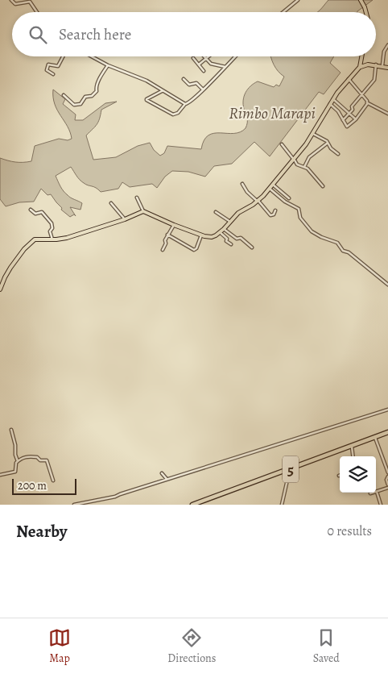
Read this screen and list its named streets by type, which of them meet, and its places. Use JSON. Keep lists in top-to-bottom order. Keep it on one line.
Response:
{"streets":{"highway":["5"]},"parks":["Rimbo Marapi"],"scale_bar":"200 m","page":{"search":"Search here","scale":"200 m","heading":["Nearby","0 results"],"nav":["Map","Directions","Saved"]}}
